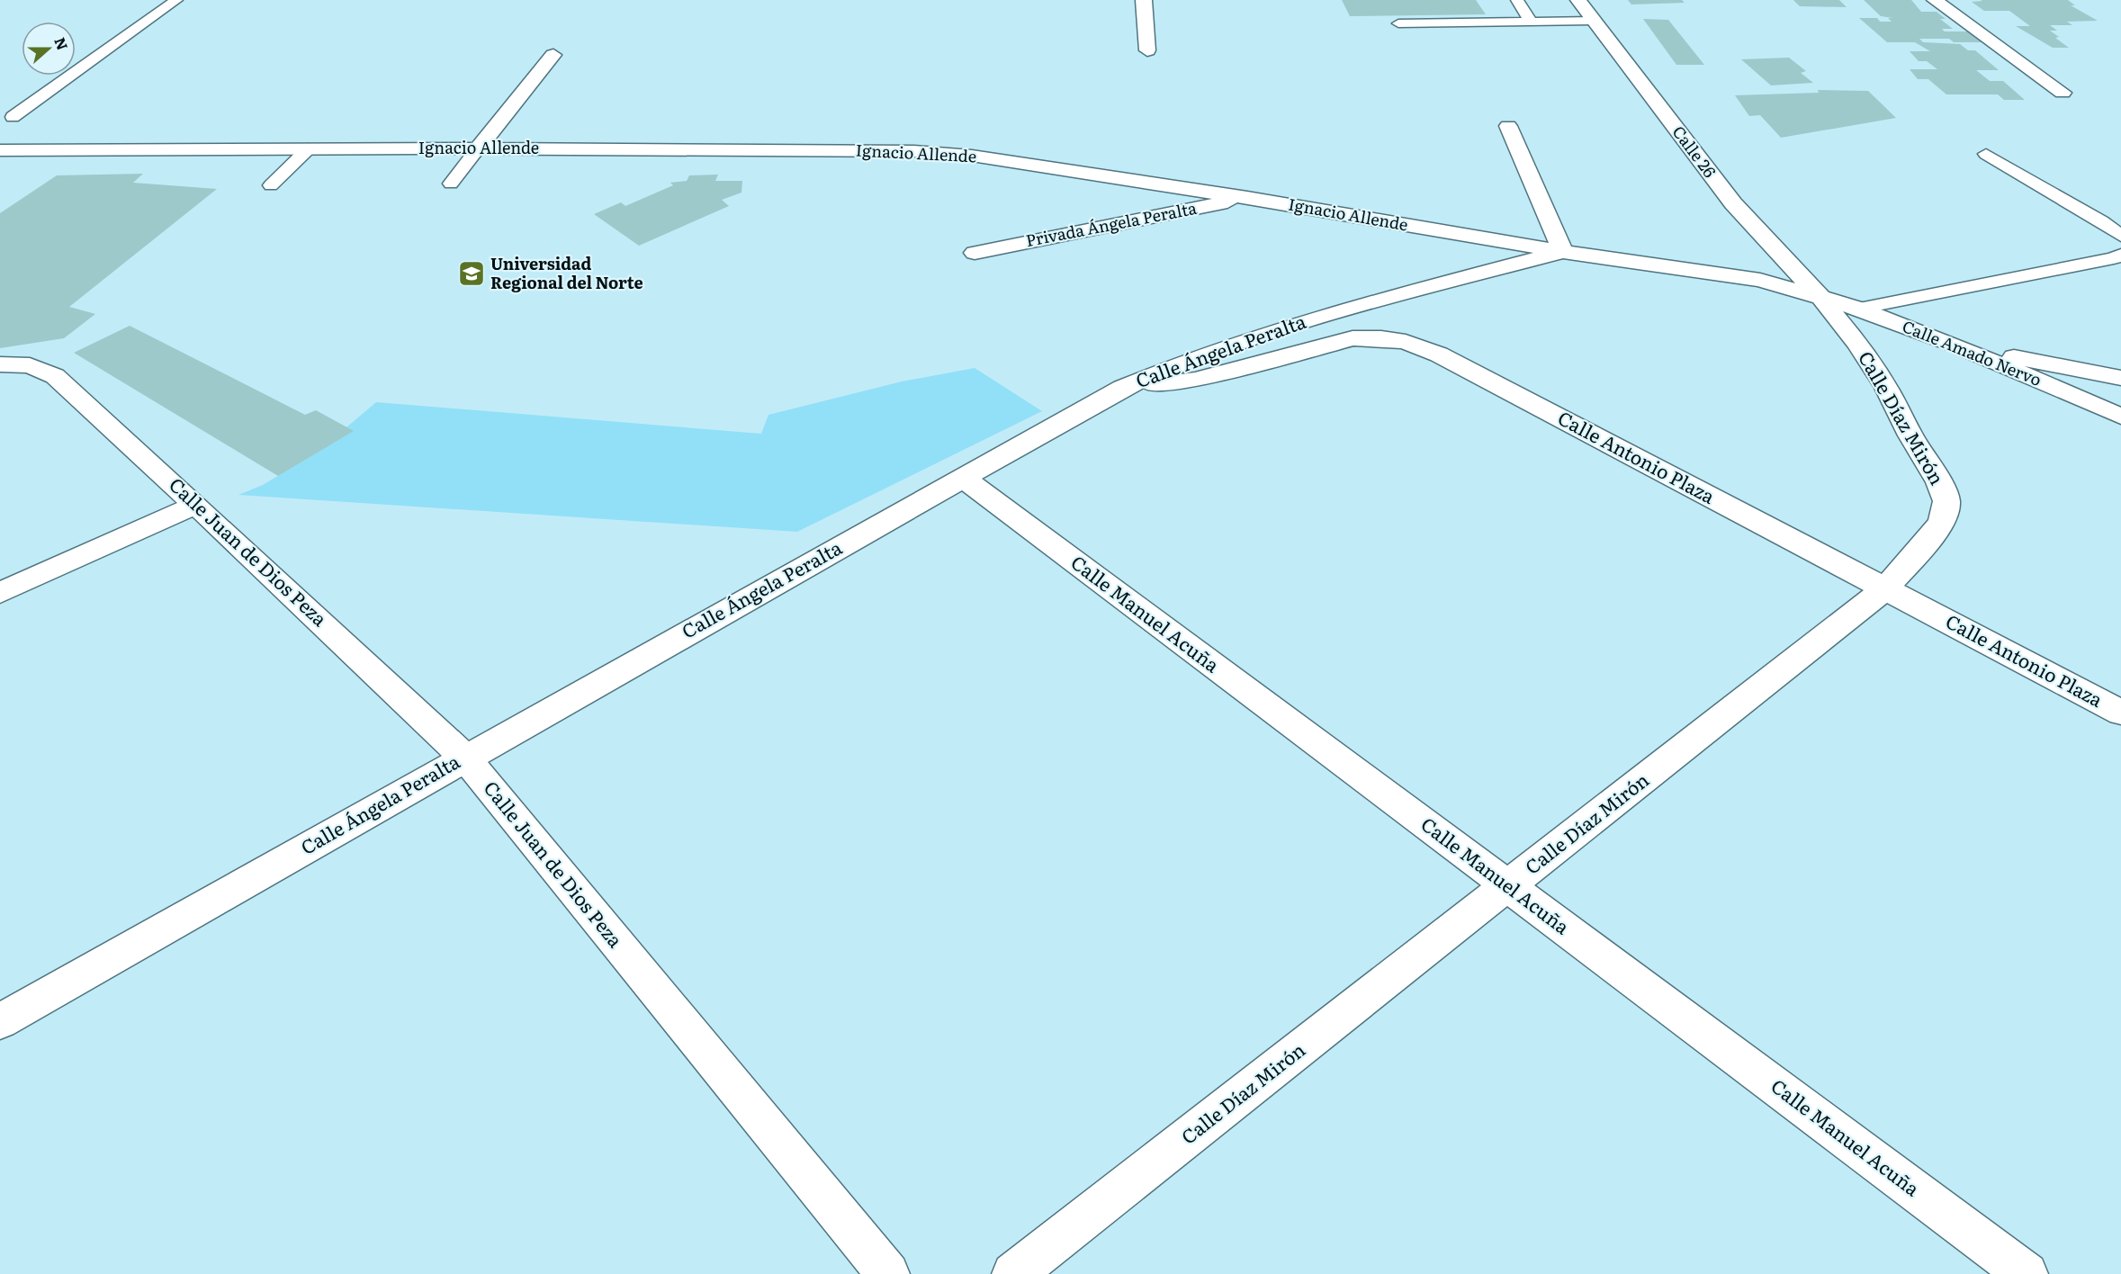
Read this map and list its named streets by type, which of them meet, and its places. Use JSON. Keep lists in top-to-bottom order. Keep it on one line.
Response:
{"streets":{"street":["Ignacio Allende","Calle 26","Privada Ángela Peralta","Calle Ángela Peralta","Calle Amado Nervo","Calle Díaz Mirón","Calle Antonio Plaza","Calle Juan de Dios Peza","Calle Manuel Acuña"]},"crossings":[["Ignacio Allende","Calle 26"],["Ignacio Allende","Privada Ángela Peralta"],["Ignacio Allende","Calle Ángela Peralta"],["Ignacio Allende","Calle Amado Nervo"],["Ignacio Allende","Calle Díaz Mirón"],["Calle 26","Calle Amado Nervo"],["Calle 26","Calle Díaz Mirón"],["Calle Ángela Peralta","Calle Antonio Plaza"],["Calle Ángela Peralta","Calle Juan de Dios Peza"],["Calle Ángela Peralta","Calle Manuel Acuña"],["Calle Amado Nervo","Calle Díaz Mirón"],["Calle Díaz Mirón","Calle Antonio Plaza"],["Calle Díaz Mirón","Calle Manuel Acuña"]],"places":{"school or university":["Universidad Regional del Norte"]},"north":"right"}
